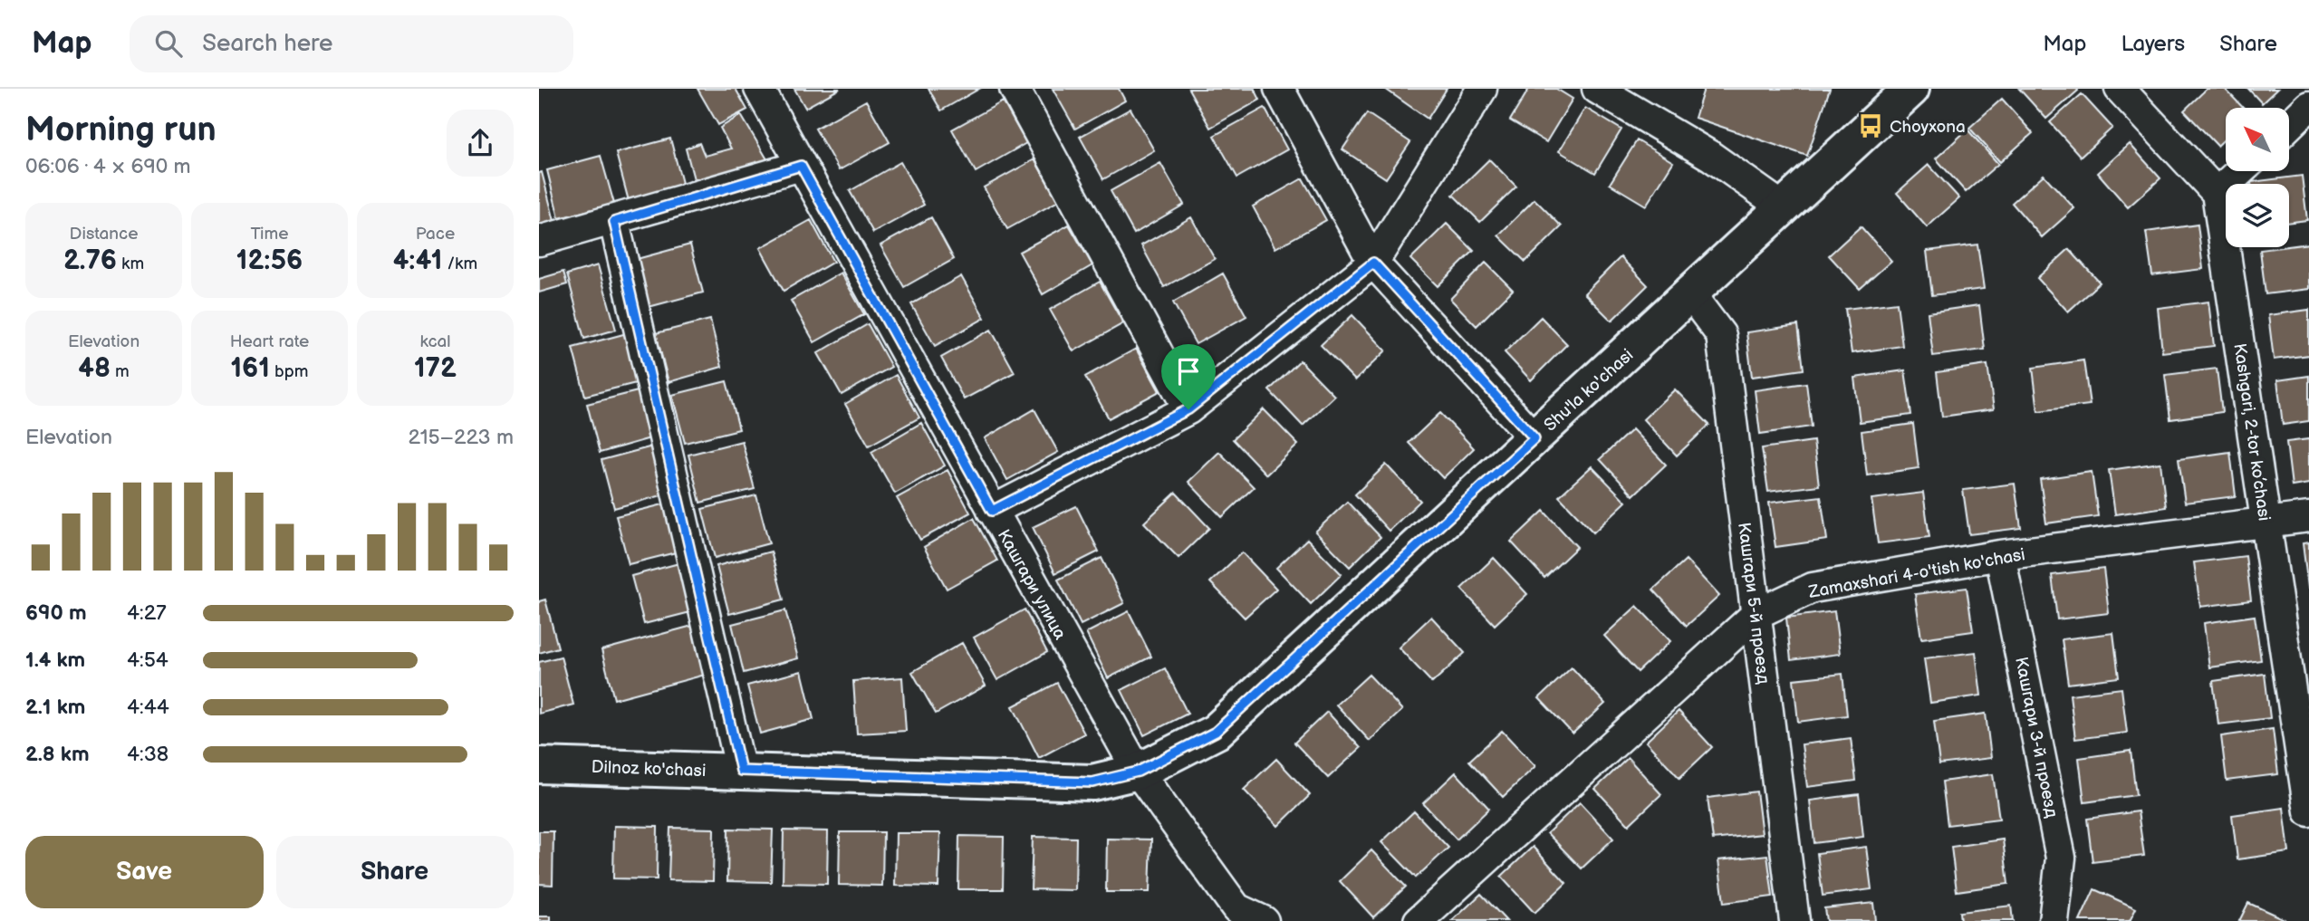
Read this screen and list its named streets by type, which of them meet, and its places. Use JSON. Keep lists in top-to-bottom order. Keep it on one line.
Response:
{"streets":{"street":["Shu'la ko'chasi","Kashgari, 2-tor ko’chasi","Zamaxshari 4-o'tish ko'chasi","Кашгари улица","Кашгари 5-й проезд","Кашгари 3-й проезд","Dilnoz ko'chasi"]},"crossings":[["Shu'la ko'chasi","Кашгари улица"],["Shu'la ko'chasi","Кашгари 5-й проезд"],["Shu'la ko'chasi","Dilnoz ko'chasi"],["Kashgari, 2-tor ko’chasi","Zamaxshari 4-o'tish ko'chasi"],["Zamaxshari 4-o'tish ko'chasi","Кашгари 5-й проезд"],["Zamaxshari 4-o'tish ko'chasi","Кашгари 3-й проезд"],["Кашгари улица","Dilnoz ko'chasi"]],"places":{"bus stop":["Choyxona"]},"north":"top left","page":{"header":"Map","search":"Search here","nav":["Map","Layers","Share"],"heading":["Morning run","06:06 · 4 × 690 m"],"stats":[["Distance","2.76 km"],["Time","12:56"],["Pace","4:41 /km"],["Elevation","48 m"],["Heart rate","161 bpm"],["kcal","172"]],"chart":["Elevation","215–223 m"],"list":[{"name":"690 m","note":"4:27"},{"name":"1.4 km","note":"4:54"},{"name":"2.1 km","note":"4:44"},{"name":"2.8 km","note":"4:38"}],"buttons":["Save","Share"]}}
